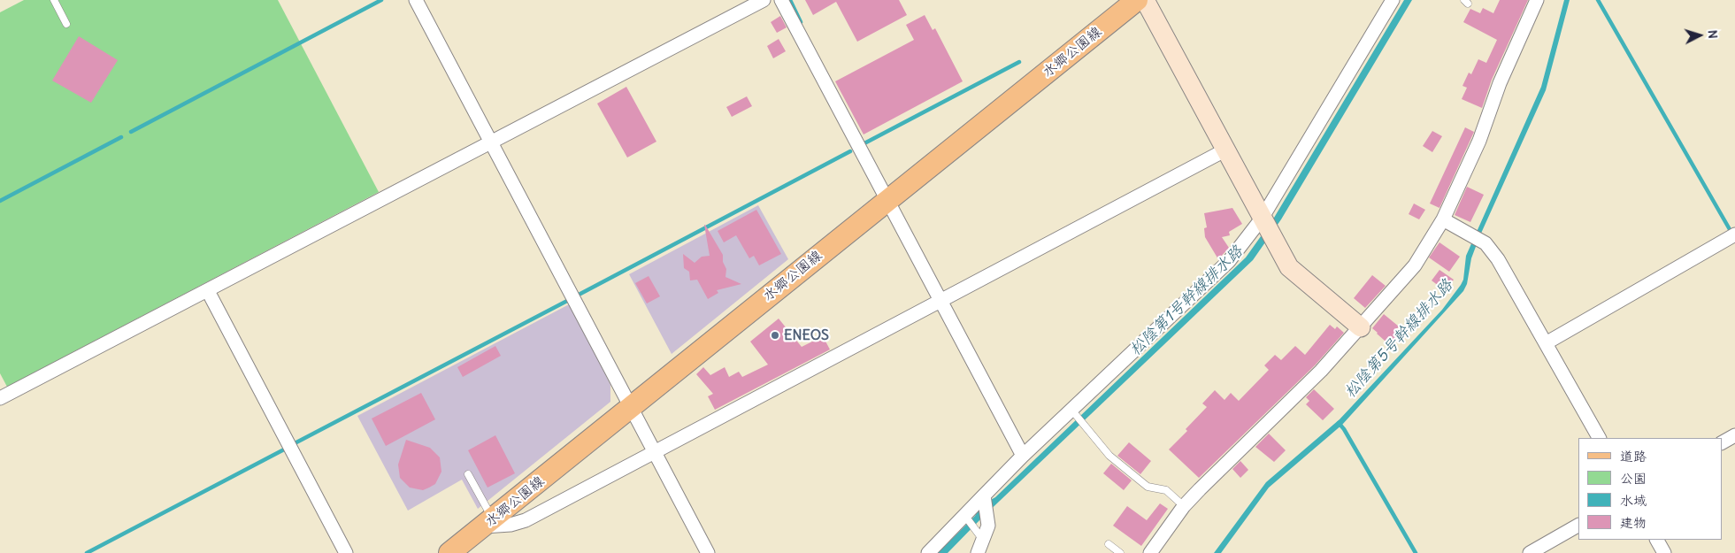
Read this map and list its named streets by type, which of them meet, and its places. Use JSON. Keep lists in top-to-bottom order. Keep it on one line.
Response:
{"streets":{"main road":["水郷公園線"]},"water":["松陰第1号幹線排水路","松陰第5号幹線排水路"],"places":["ENEOS"],"legend":["道路","公園","水域","建物"],"north":"right"}
